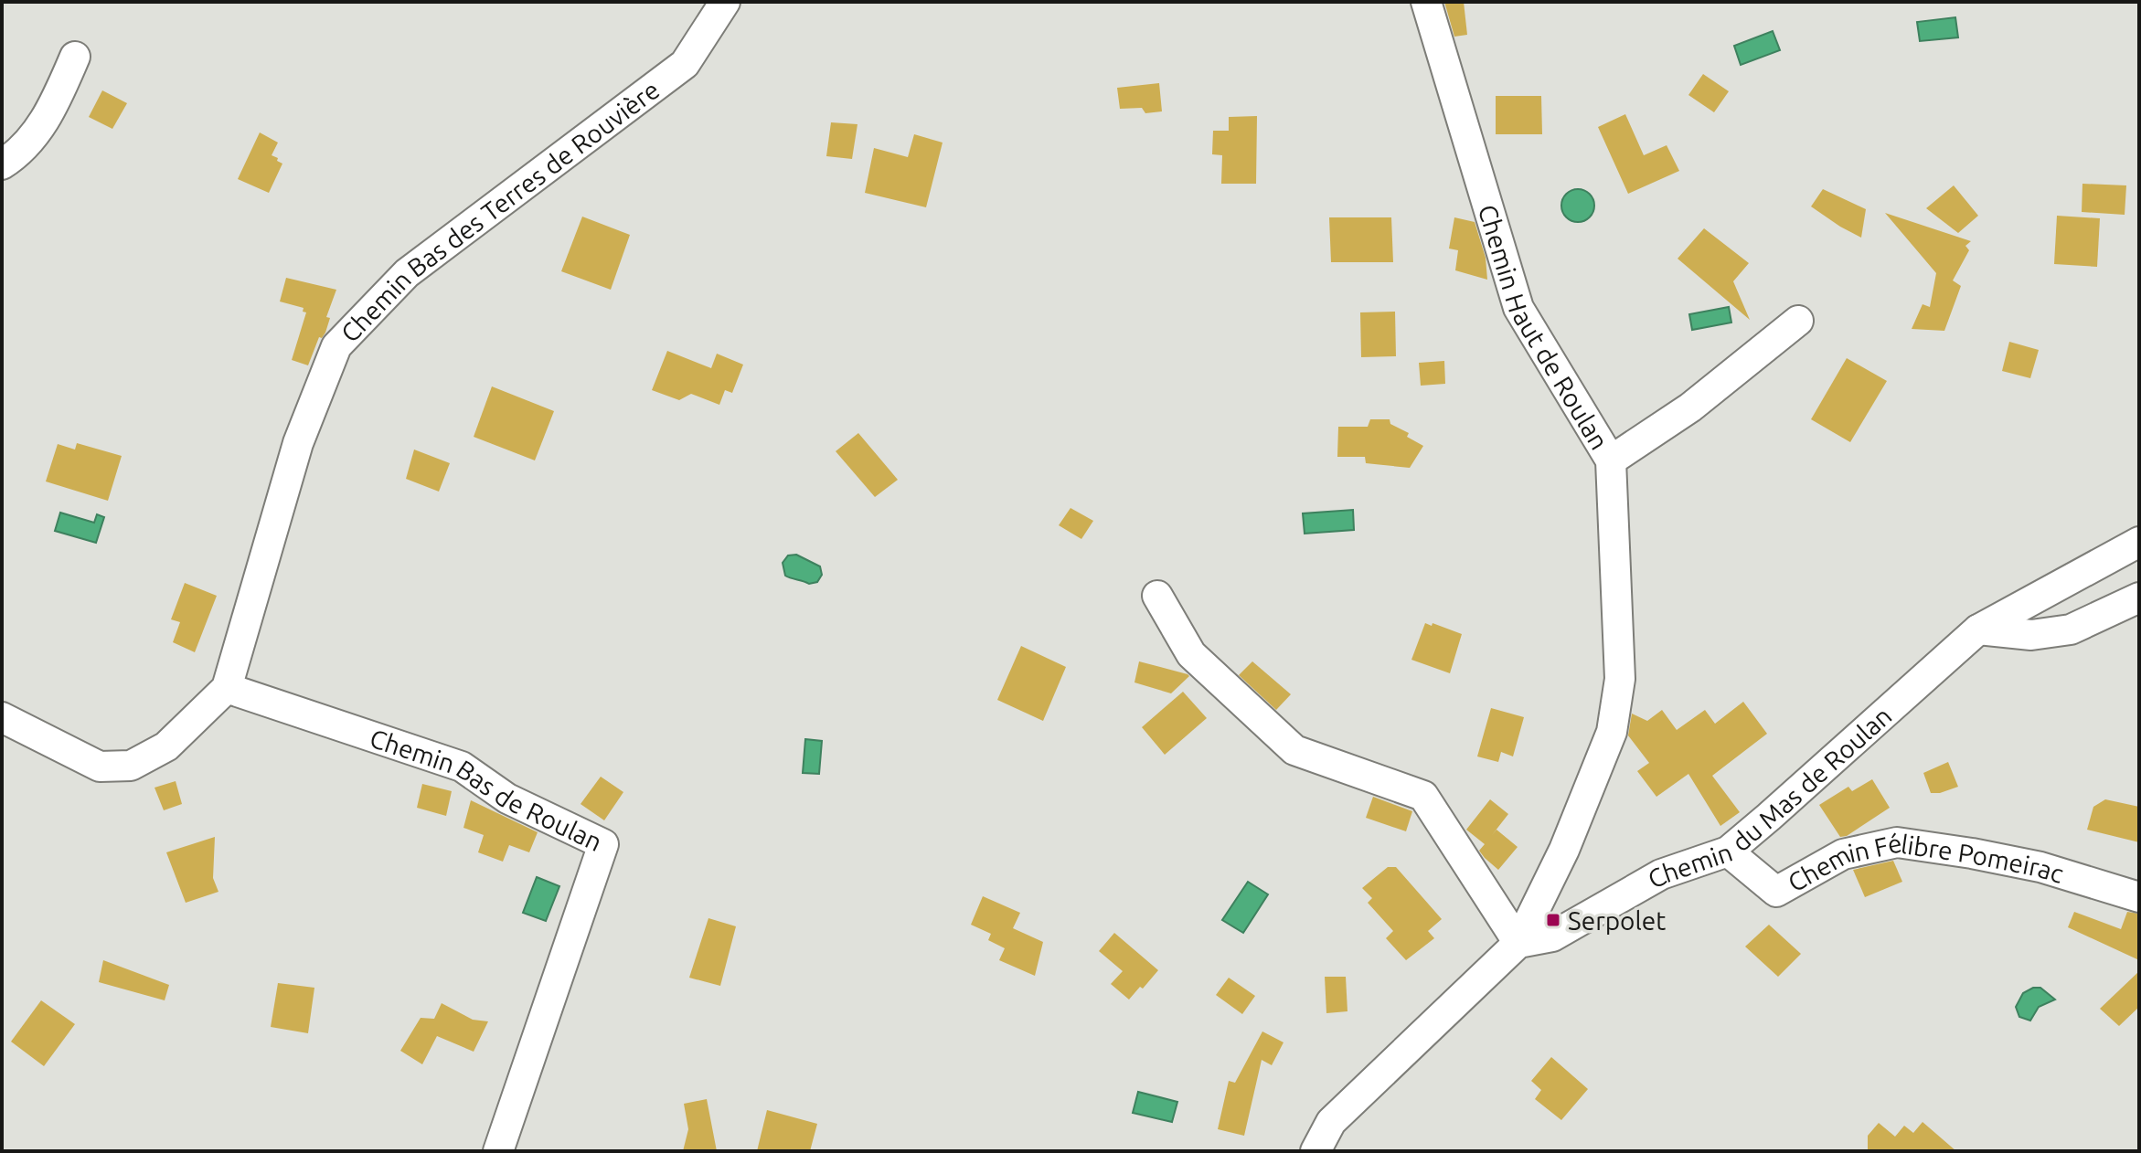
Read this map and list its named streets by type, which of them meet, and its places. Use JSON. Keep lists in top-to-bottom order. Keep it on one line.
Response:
{"streets":{"street":["Chemin Bas des Terres de Rouvière","Chemin Haut de Roulan","Chemin Bas de Roulan","Chemin du Mas de Roulan","Chemin Félibre Pomeirac"]},"crossings":[["Chemin Bas des Terres de Rouvière","Chemin Bas de Roulan"],["Chemin Haut de Roulan","Chemin du Mas de Roulan"],["Chemin du Mas de Roulan","Chemin Félibre Pomeirac"]],"places":{"transit":["Serpolet"]}}
